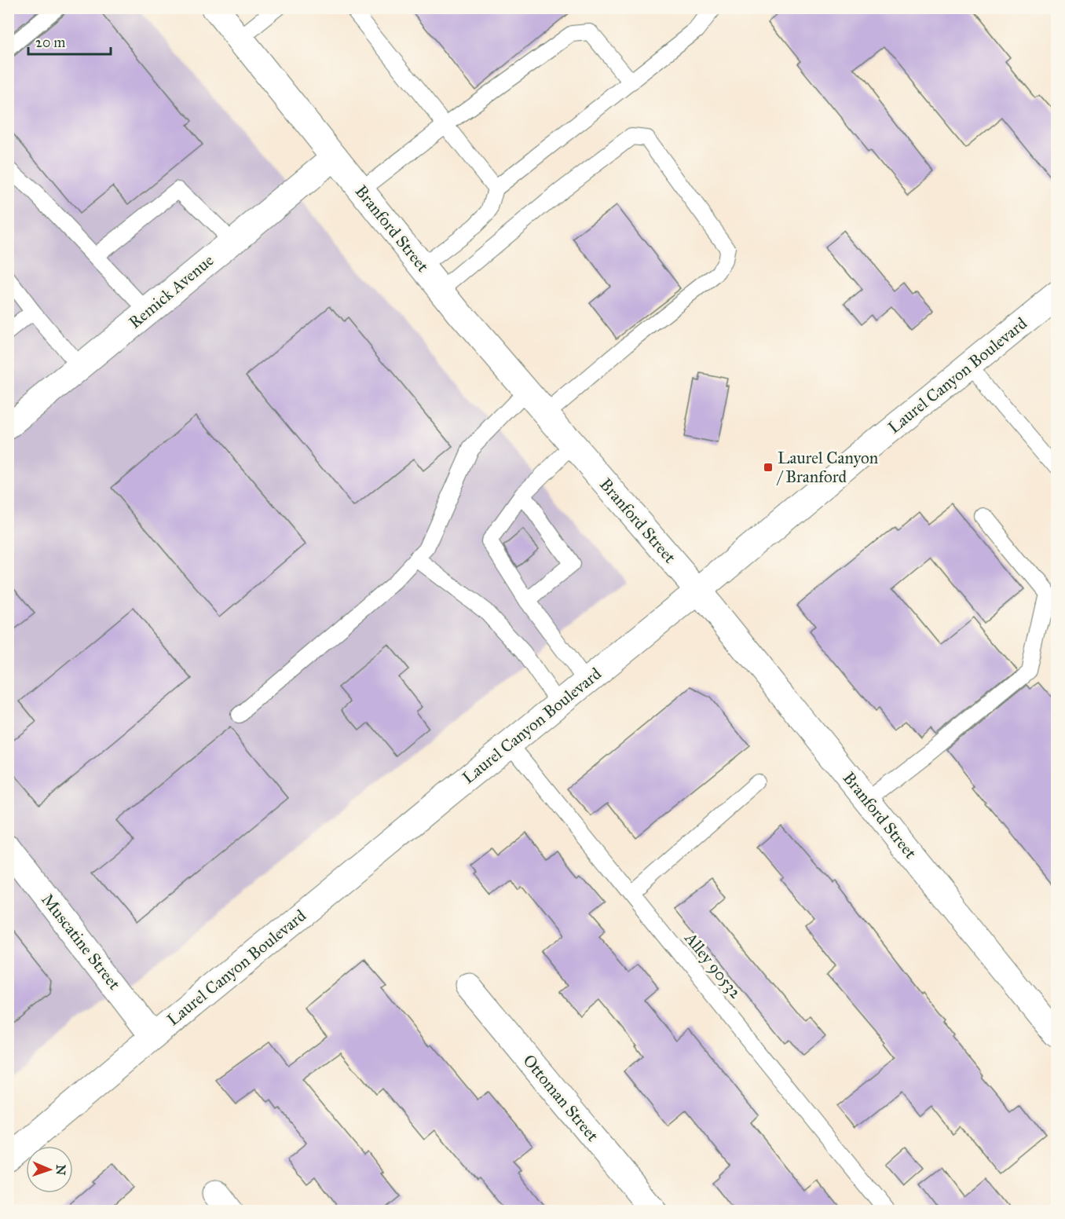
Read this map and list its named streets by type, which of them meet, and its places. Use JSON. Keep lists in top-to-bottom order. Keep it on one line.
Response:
{"streets":{"main road":["Branford Street","Remick Avenue","Laurel Canyon Boulevard","Muscatine Street","Ottoman Street"],"lane":["Alley 90532"]},"crossings":[["Branford Street","Remick Avenue"],["Branford Street","Laurel Canyon Boulevard"],["Laurel Canyon Boulevard","Muscatine Street"],["Laurel Canyon Boulevard","Alley 90532"]],"places":{"transit":["Laurel Canyon / Branford"]},"scale_bar":"20 m","north":"right"}
